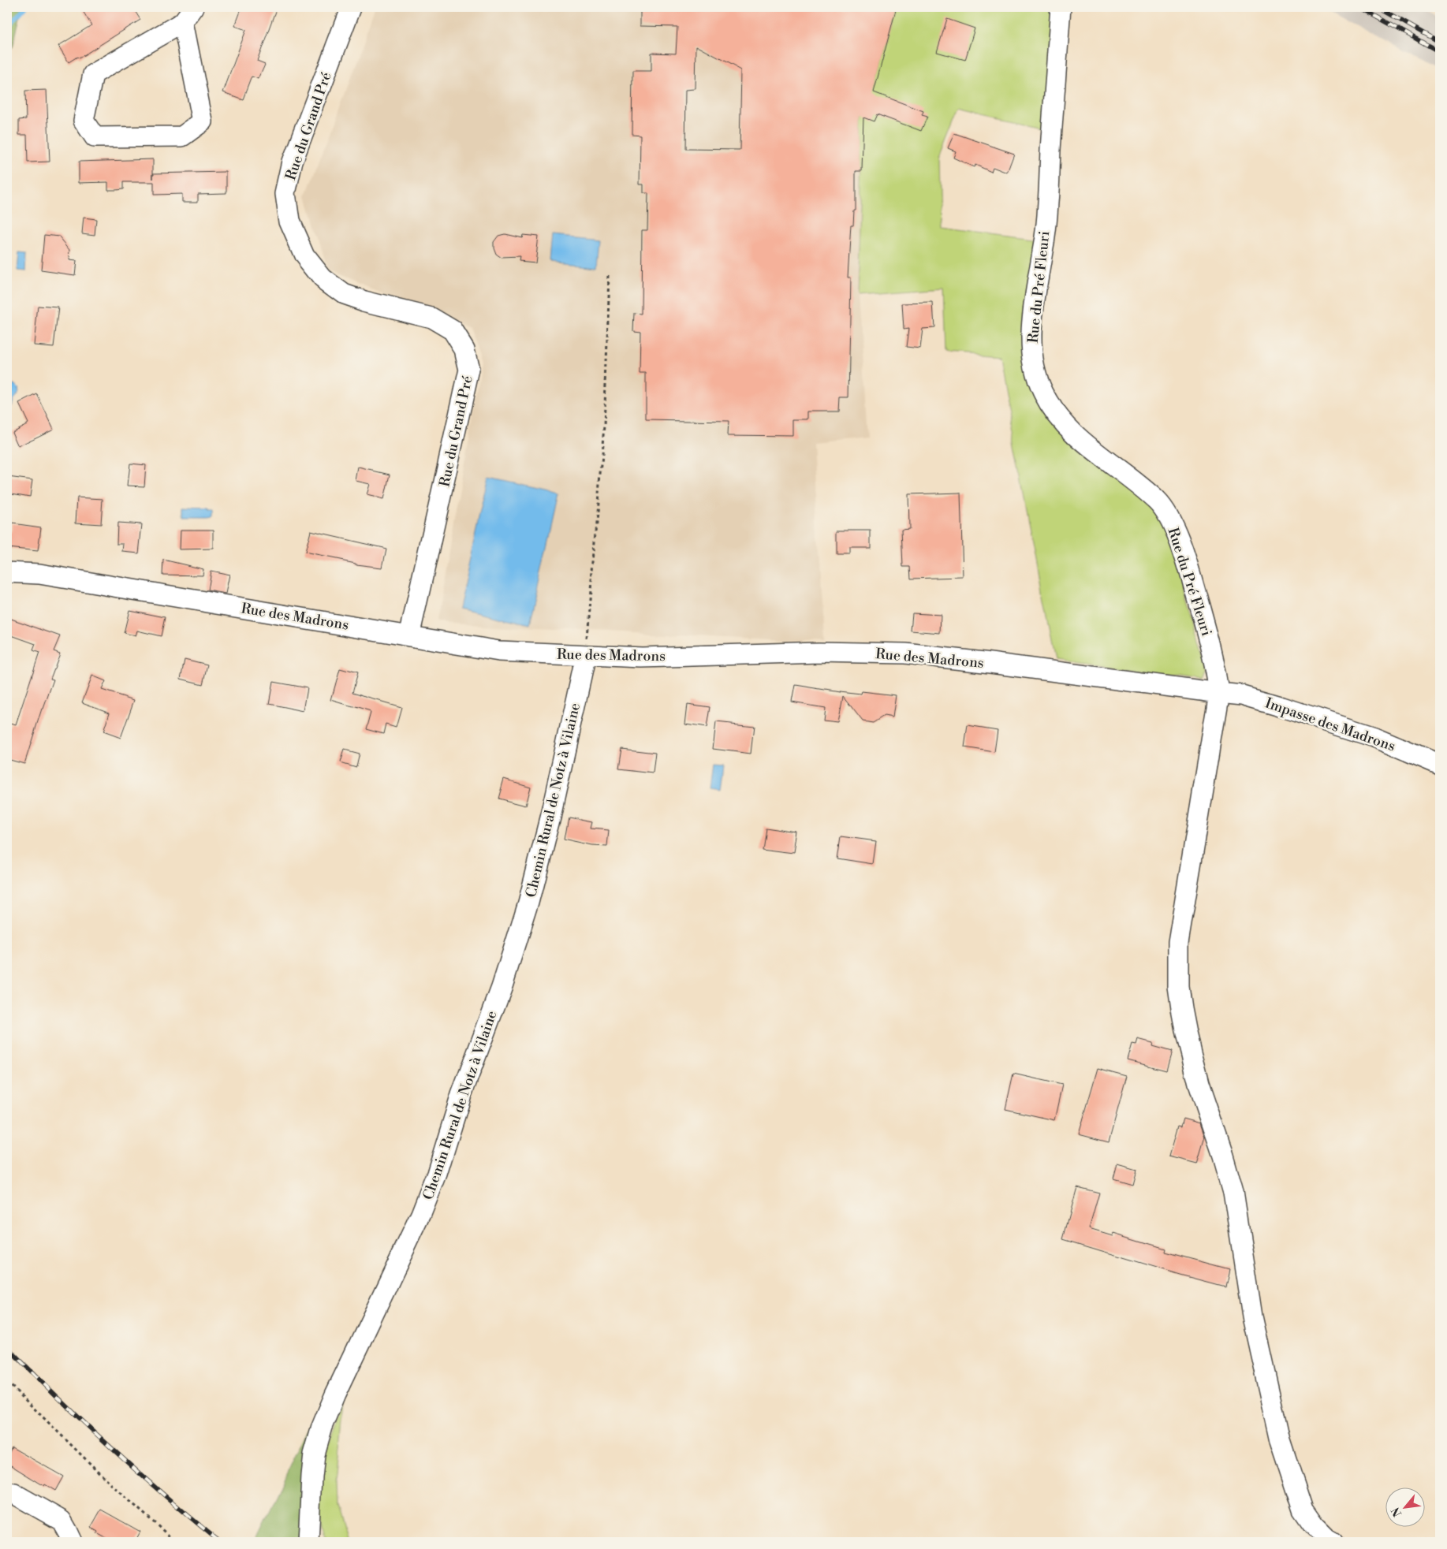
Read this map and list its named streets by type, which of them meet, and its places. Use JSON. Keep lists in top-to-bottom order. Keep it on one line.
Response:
{"streets":{"street":["Rue du Grand Pré","Rue du Pré Fleuri","Rue des Madrons","Impasse des Madrons","Chemin Rural de Notz à Vilaine"]},"crossings":[["Rue du Grand Pré","Rue des Madrons"],["Rue du Pré Fleuri","Rue des Madrons"],["Rue du Pré Fleuri","Impasse des Madrons"],["Rue des Madrons","Impasse des Madrons"],["Rue des Madrons","Chemin Rural de Notz à Vilaine"]],"north":"bottom left"}
